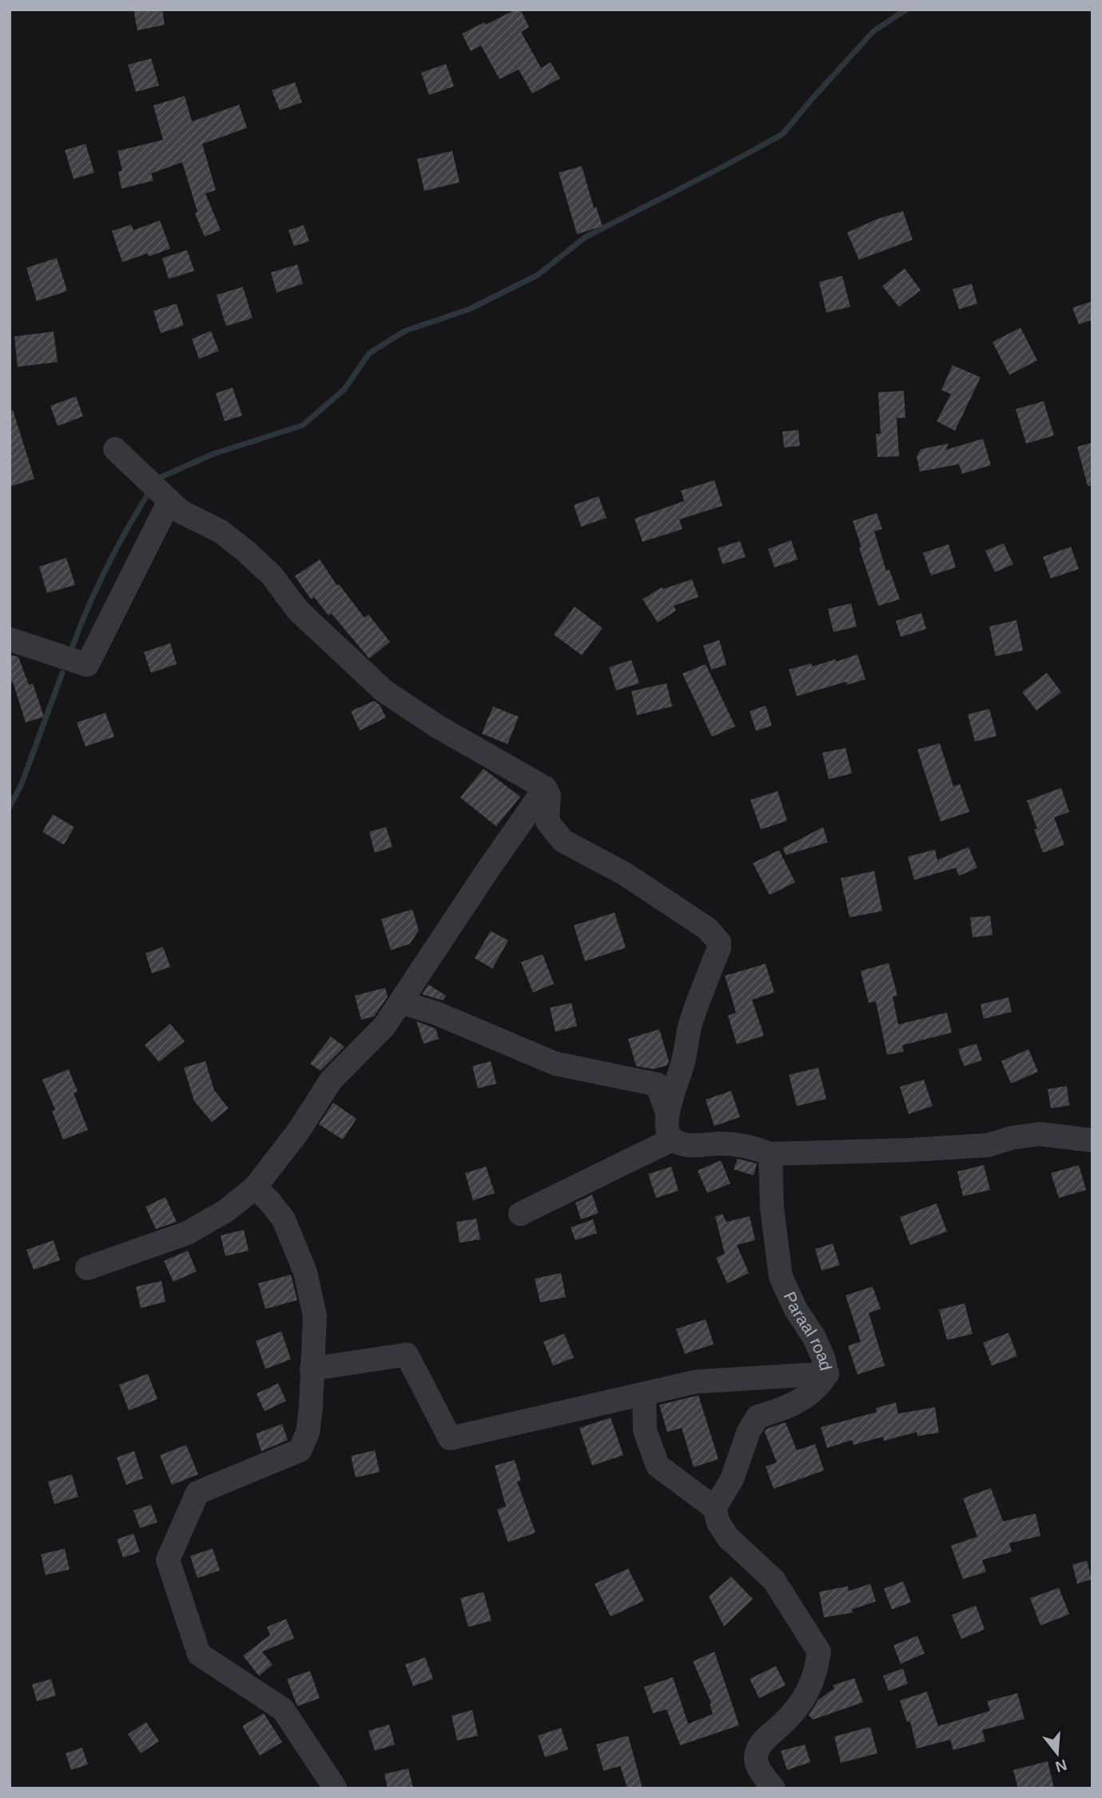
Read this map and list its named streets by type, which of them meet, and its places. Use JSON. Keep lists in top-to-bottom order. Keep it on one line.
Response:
{"streets":{"street":["Paraal road"]},"north":"bottom"}
